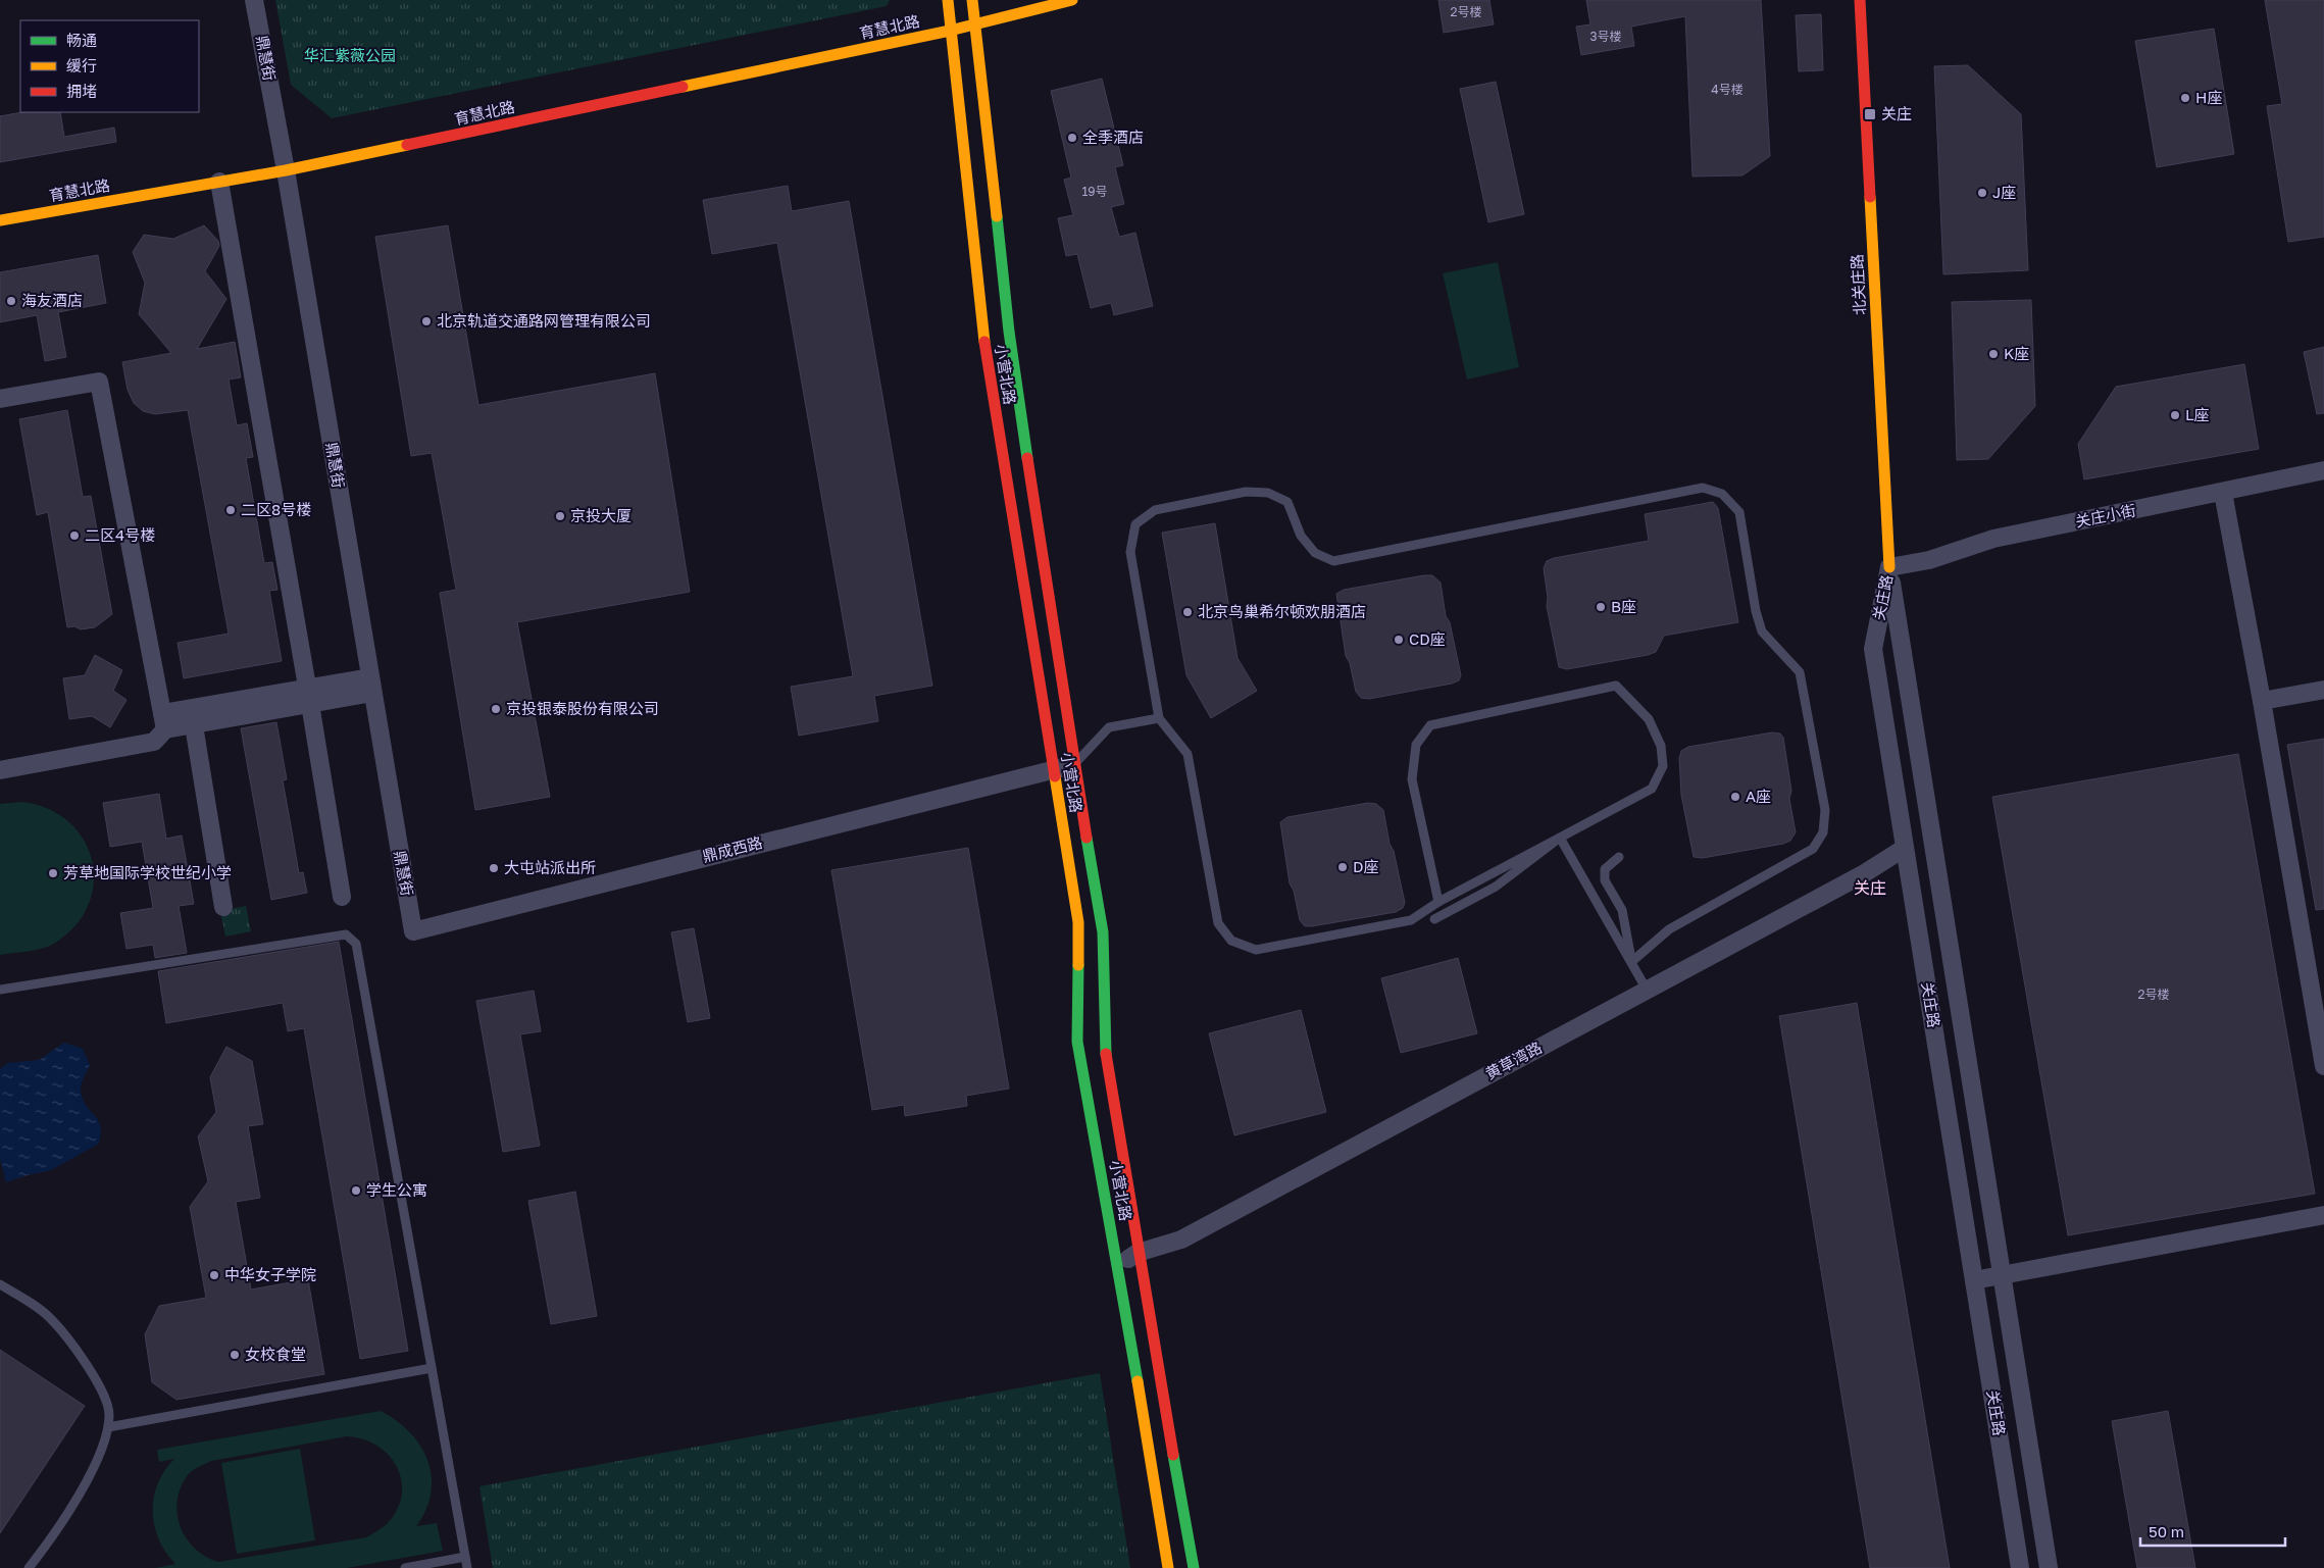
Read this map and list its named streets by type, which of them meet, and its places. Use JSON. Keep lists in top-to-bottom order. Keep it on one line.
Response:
{"streets":{"street":["育慧北路","鼎慧街","北关庄路","小营北路","关庄小街","关庄路","鼎成西路","黄草湾路"]},"crossings":[["育慧北路","鼎慧街"],["育慧北路","小营北路"],["鼎慧街","鼎成西路"],["北关庄路","关庄小街"],["北关庄路","关庄路"],["小营北路","鼎成西路"],["小营北路","黄草湾路"],["关庄小街","关庄路"],["关庄路","黄草湾路"]],"districts":["关庄"],"parks":["华汇紫薇公园"],"places":{"other":["H座","全季酒店","J座","海友酒店","北京轨道交通路网管理有限公司","K座","L座","二区8号楼","京投大厦","二区4号楼","B座","北京鸟巢希尔顿欢朋酒店","CD座","京投银泰股份有限公司","A座","D座","大屯站派出所","芳草地国际学校世纪小学","学生公寓","中华女子学院","女校食堂"],"transit":["关庄"]},"house_numbers":["2号楼","3号楼","4号楼","19号","2号楼"],"legend":["畅通","缓行","拥堵"],"scale_bar":"50 m"}
